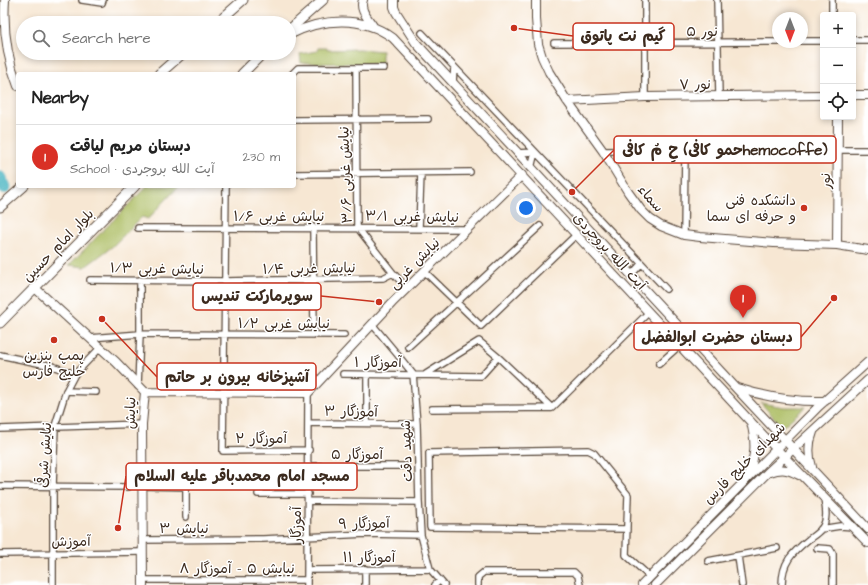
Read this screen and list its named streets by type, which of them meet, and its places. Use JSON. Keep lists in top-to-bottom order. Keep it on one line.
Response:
{"streets":{"main road":["نور ۷","نور","سماء","بلوار امام حسین","آیت الله بروجردی","نیایش غربی","نیایش","شهدای خلیج فارس"],"street":["نور ۵","نیایش غربی ۳/۶","نیایش غربی ۱/۶","نیایش غربی ۳/۱","نیایش غربی ۱/۳","نیایش غربی ۱/۴","نیایش غربی ۱/۲","آموزگار ۱","آموزگار ۳","آموزگار ۲","شهید دقت","آموزگار ۵","نیایش شرقی","آموزگار ۹","آموزگار","نیایش ۳","آموزش","آموزگار ۱۱","نیایش ۵ - آموزگار ۸"]},"crossings":[["نور ۷","سماء"],["نیایش غربی ۳/۶","نیایش غربی ۱/۶"],["نیایش غربی ۳/۶","نیایش غربی ۳/۱"],["نیایش غربی ۳/۶","نیایش غربی"],["نیایش غربی ۳/۶","نیایش غربی ۱/۴"],["نور","سماء"],["نیایش غربی ۱/۶","نیایش غربی ۳/۱"],["نیایش غربی ۳/۱","نیایش غربی"],["بلوار امام حسین","نیایش"],["آیت الله بروجردی","نیایش غربی"],["آیت الله بروجردی","شهدای خلیج فارس"],["نیایش غربی","آموزگار"],["نیایش غربی ۱/۳","نیایش غربی ۱/۴"],["نیایش غربی ۱/۲","نیایش"],["آموزگار ۱","شهید دقت"],["آموزگار ۳","شهید دقت"],["آموزگار ۳","آموزگار"],["نیایش","نیایش شرقی"],["نیایش","نیایش ۳"],["نیایش","آموزش"],["نیایش","نیایش ۵ - آموزگار ۸"],["آموزگار ۲","آموزگار"],["شهید دقت","آموزگار ۹"],["شهید دقت","آموزگار ۱۱"],["آموزگار ۵","آموزگار"],["نیایش شرقی","آموزش"],["آموزگار ۹","آموزگار"],["آموزگار ۹","نیایش ۳"],["آموزگار","آموزگار ۱۱"],["آموزگار","نیایش ۵ - آموزگار ۸"]],"places":["گیم نت پاتوق","حِ مُ کافی (حمو کافیhemocoffe)","دانشکده فنی و حرفه ای سما","دبستان حضرت ابوالفضل","سوپرمارکت تندیس","آشپزخانه بیرون بر حاتم","پمپ بنزین خلیج فارس","مسجد امام محمدباقر علیه السلام"],"north":"bottom","page":{"map_buttons":["+","−"],"search":"Search here","heading":"Nearby","list":[{"mark":"1","name":"دبستان مریم لیاقت","note":"School · آیت الله بروجردی","value":"230 m"}],"pins":"1"}}
